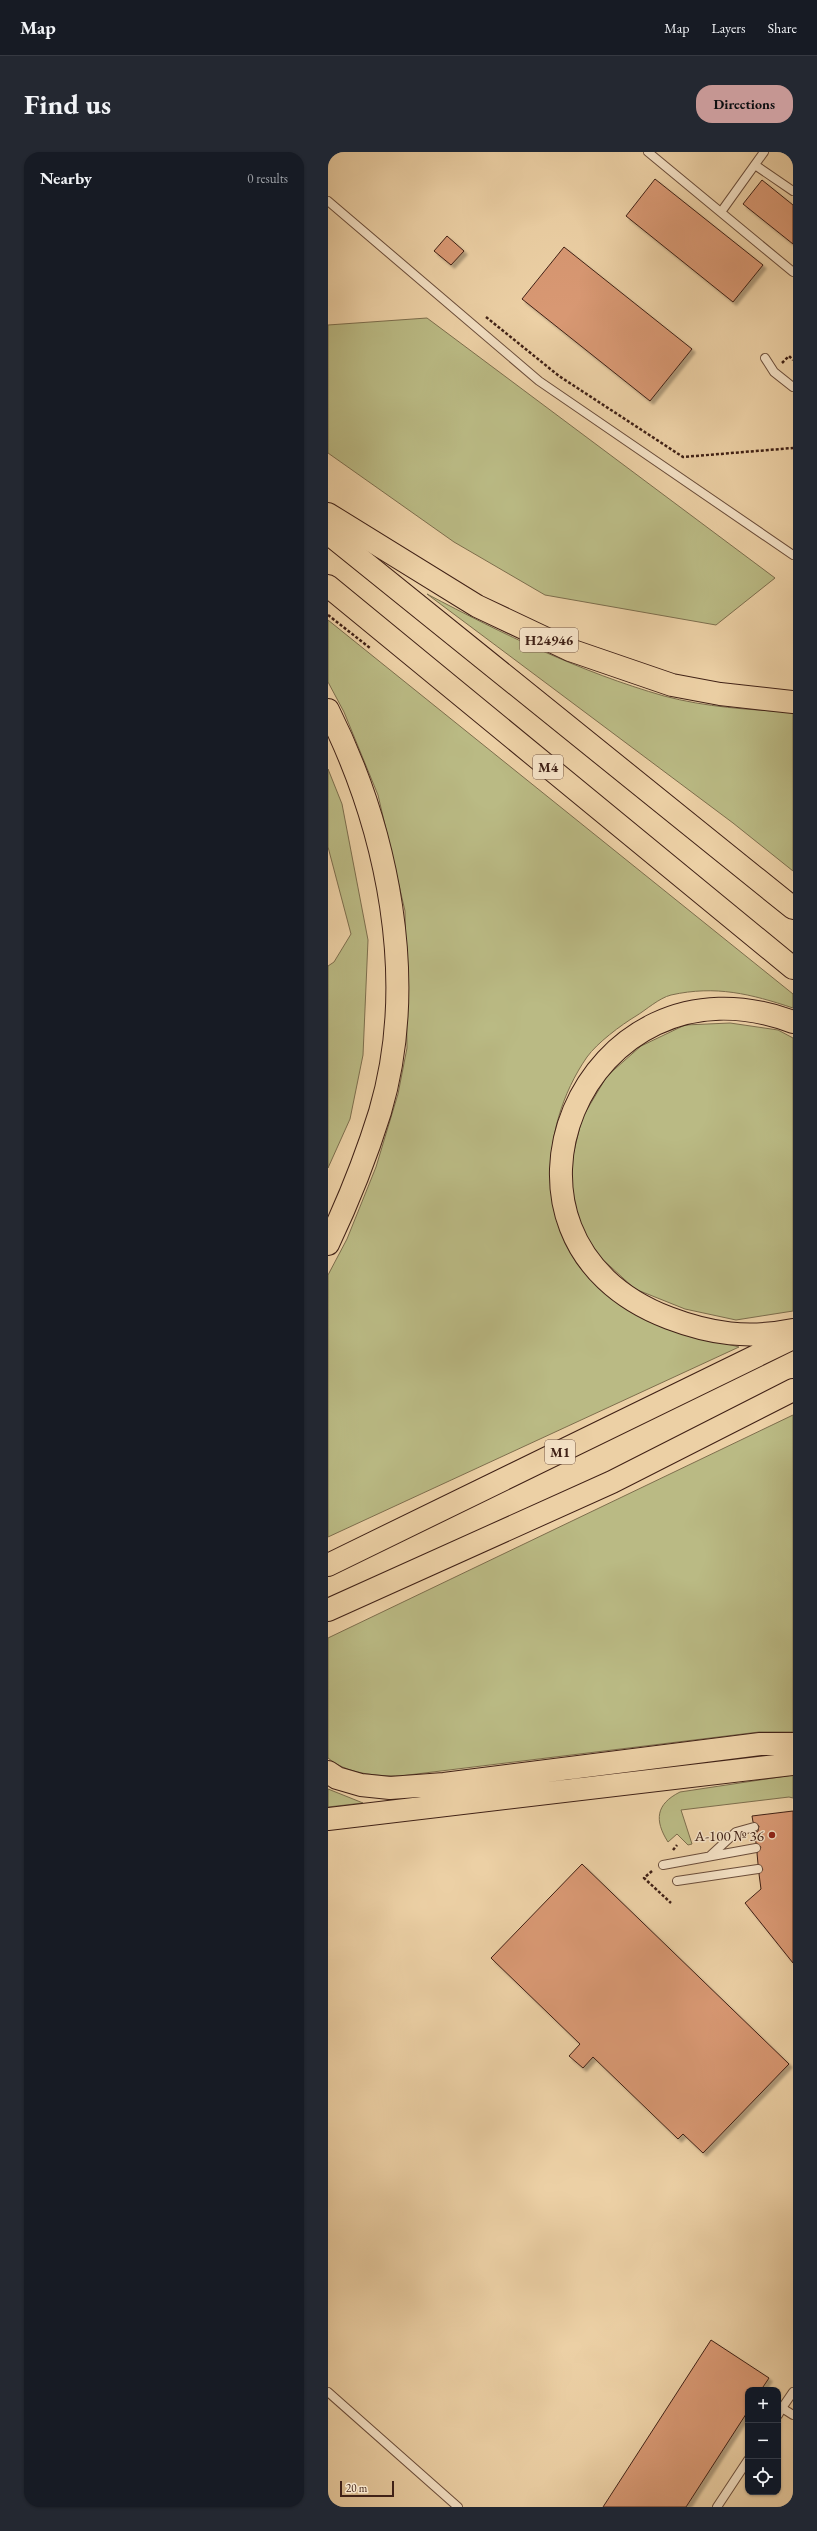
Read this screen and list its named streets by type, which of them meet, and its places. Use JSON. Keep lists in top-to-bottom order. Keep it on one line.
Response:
{"streets":{"highway":["Н24946","М4","М1"]},"places":["А-100 № 36"],"scale_bar":"20 m","page":{"header":"Map","nav":["Map","Layers","Share"],"buttons":"Directions","title":"Find us","heading":["Nearby","0 results"],"map_buttons":["+","−"],"scale":"20 m"}}
